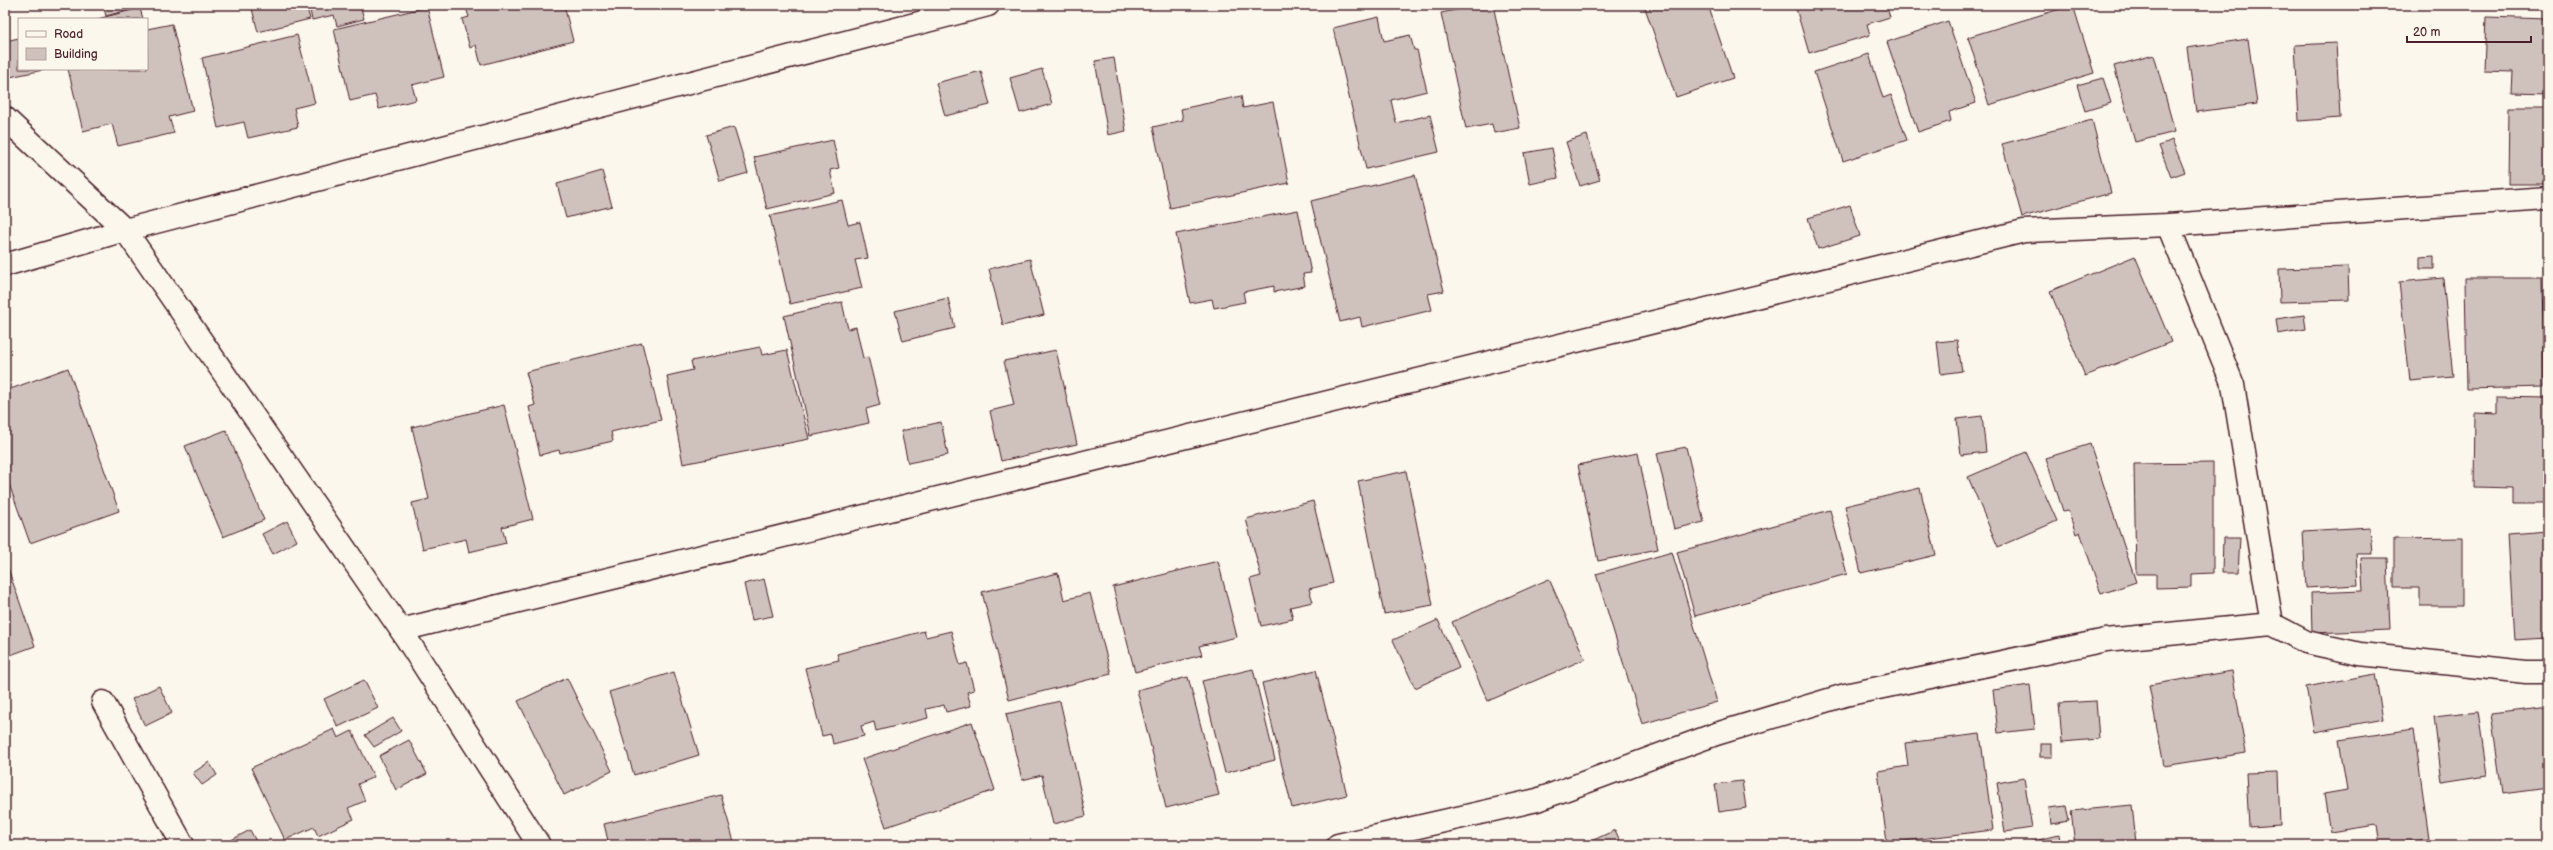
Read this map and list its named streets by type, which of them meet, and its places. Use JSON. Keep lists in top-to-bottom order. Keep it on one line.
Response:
{"legend":["Road","Building"],"scale_bar":"20 m"}
